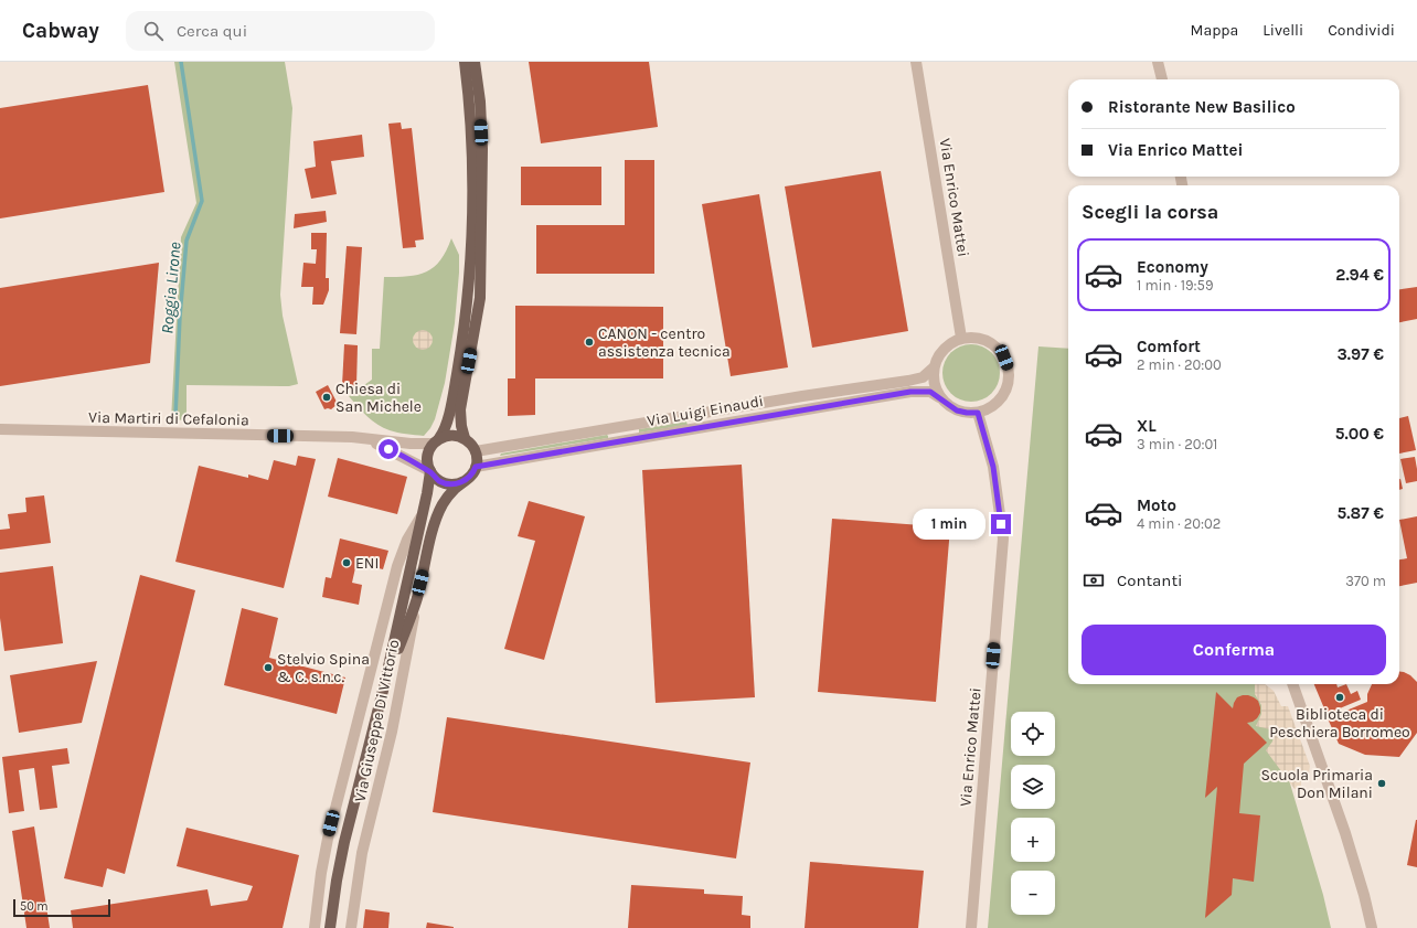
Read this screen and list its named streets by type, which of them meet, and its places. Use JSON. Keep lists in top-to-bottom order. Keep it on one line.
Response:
{"streets":{"main road":["Via Giuseppe Di Vittorio"],"street":["Via Enrico Mattei","Via Luigi Einaudi","Via Martiri di Cefalonia"]},"crossings":[["Via Enrico Mattei","Via Luigi Einaudi"],["Via Luigi Einaudi","Via Martiri di Cefalonia"],["Via Luigi Einaudi","Via Giuseppe Di Vittorio"],["Via Martiri di Cefalonia","Via Giuseppe Di Vittorio"]],"water":["Roggia Lirone"],"places":["CANON - centro assistenza tecnica","Chiesa di San Michele","ENI","Stelvio Spina & C. s.n.c.","Biblioteca di Peschiera Borromeo","Scuola Primaria Don Milani"],"scale_bar":"50 m","page":{"header":"Cabway","search":"Cerca qui","nav":["Mappa","Livelli","Condividi"],"banner":["Ristorante New Basilico","Via Enrico Mattei"],"heading":"Scegli la corsa","list":[{"name":"Economy","note":"1 min · 19:59","value":"2.94 €"},{"name":"Comfort","note":"2 min · 20:00","value":"3.97 €"},{"name":"XL","note":"3 min · 20:01","value":"5.00 €"},{"name":"Moto","note":"4 min · 20:02","value":"5.87 €"}],"bubble":"1 min","pay":["Contanti","370 m"],"buttons":"Conferma","map_buttons":["+","−"],"scale":"50 m"}}
